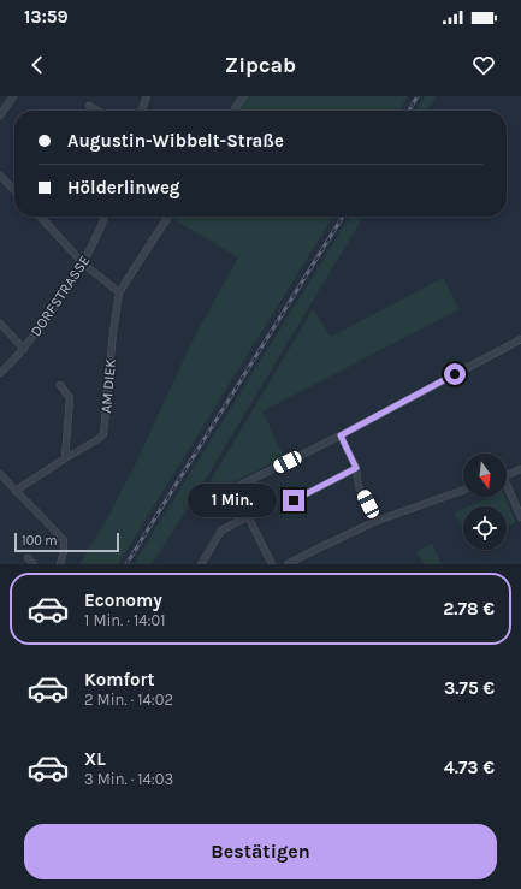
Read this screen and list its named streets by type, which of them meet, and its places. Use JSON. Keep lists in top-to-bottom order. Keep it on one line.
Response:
{"streets":{"street":["DORFSTRASSE","AM DIEK"]},"scale_bar":"100 m","north":"bottom","page":{"status":"13:59","header":"Zipcab","banner":["Augustin-Wibbelt-Straße","Hölderlinweg"],"bubble":"1 Min.","scale":"100 m","list":[{"name":"Economy","note":"1 Min. · 14:01","value":"2.78 €"},{"name":"Komfort","note":"2 Min. · 14:02","value":"3.75 €"},{"name":"XL","note":"3 Min. · 14:03","value":"4.73 €"}],"buttons":"Bestätigen"}}
